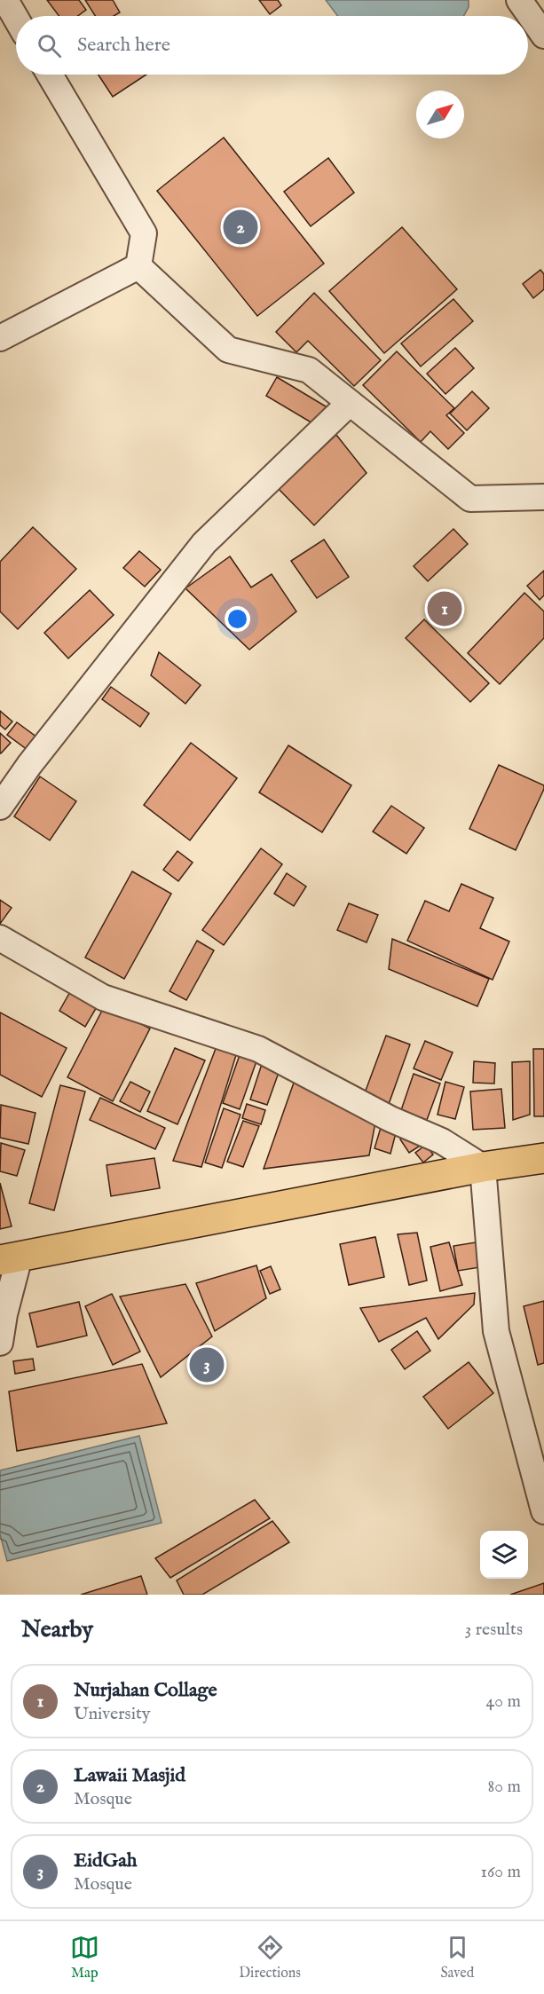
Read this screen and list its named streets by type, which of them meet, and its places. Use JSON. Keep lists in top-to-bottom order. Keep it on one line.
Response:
{"north":"top right","page":{"search":"Search here","pins":["2","1","3"],"heading":["Nearby","3 results"],"list":[{"mark":"1","name":"Nurjahan Collage","note":"University","value":"40 m"},{"mark":"2","name":"Lawaii Masjid","note":"Mosque","value":"80 m"},{"mark":"3","name":"EidGah","note":"Mosque","value":"160 m"}],"nav":["Map","Directions","Saved"]}}
